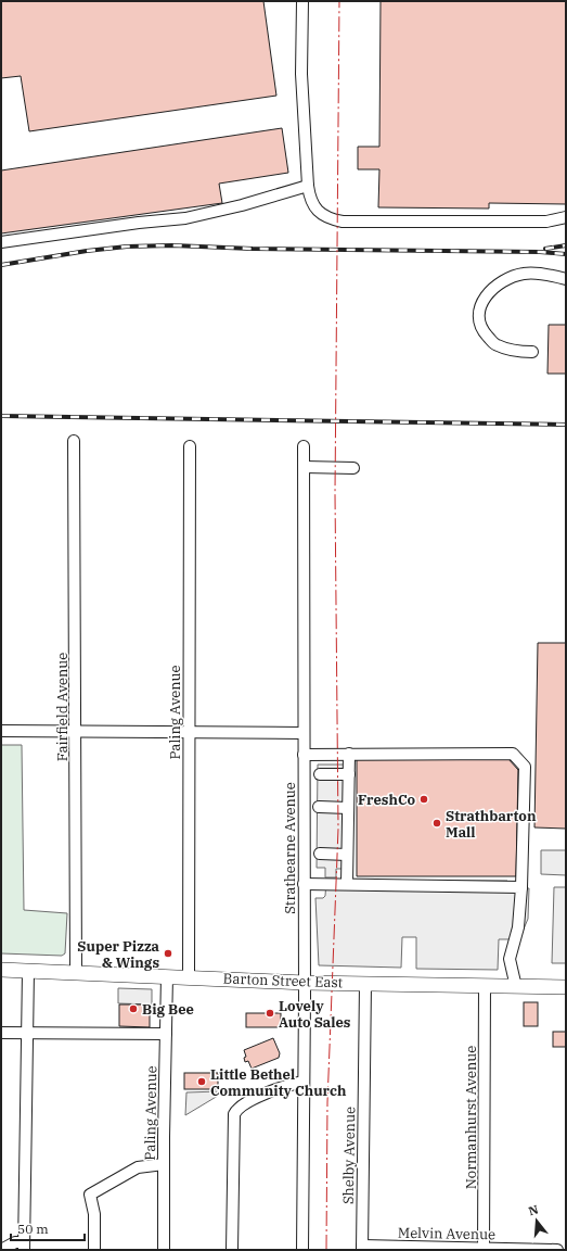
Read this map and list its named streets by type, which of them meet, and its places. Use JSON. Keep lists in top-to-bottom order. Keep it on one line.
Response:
{"streets":{"main road":["Barton Street East"],"street":["Fairfield Avenue","Paling Avenue","Strathearne Avenue","Normanhurst Avenue","Shelby Avenue","Melvin Avenue"]},"crossings":[["Fairfield Avenue","Barton Street East"],["Paling Avenue","Barton Street East"],["Strathearne Avenue","Barton Street East"],["Barton Street East","Normanhurst Avenue"],["Barton Street East","Shelby Avenue"],["Normanhurst Avenue","Melvin Avenue"],["Shelby Avenue","Melvin Avenue"]],"places":["FreshCo","Strathbarton Mall","Super Pizza & Wings","Big Bee","Lovely Auto Sales","Little Bethel Community Church"],"scale_bar":"50 m","north":"top"}
